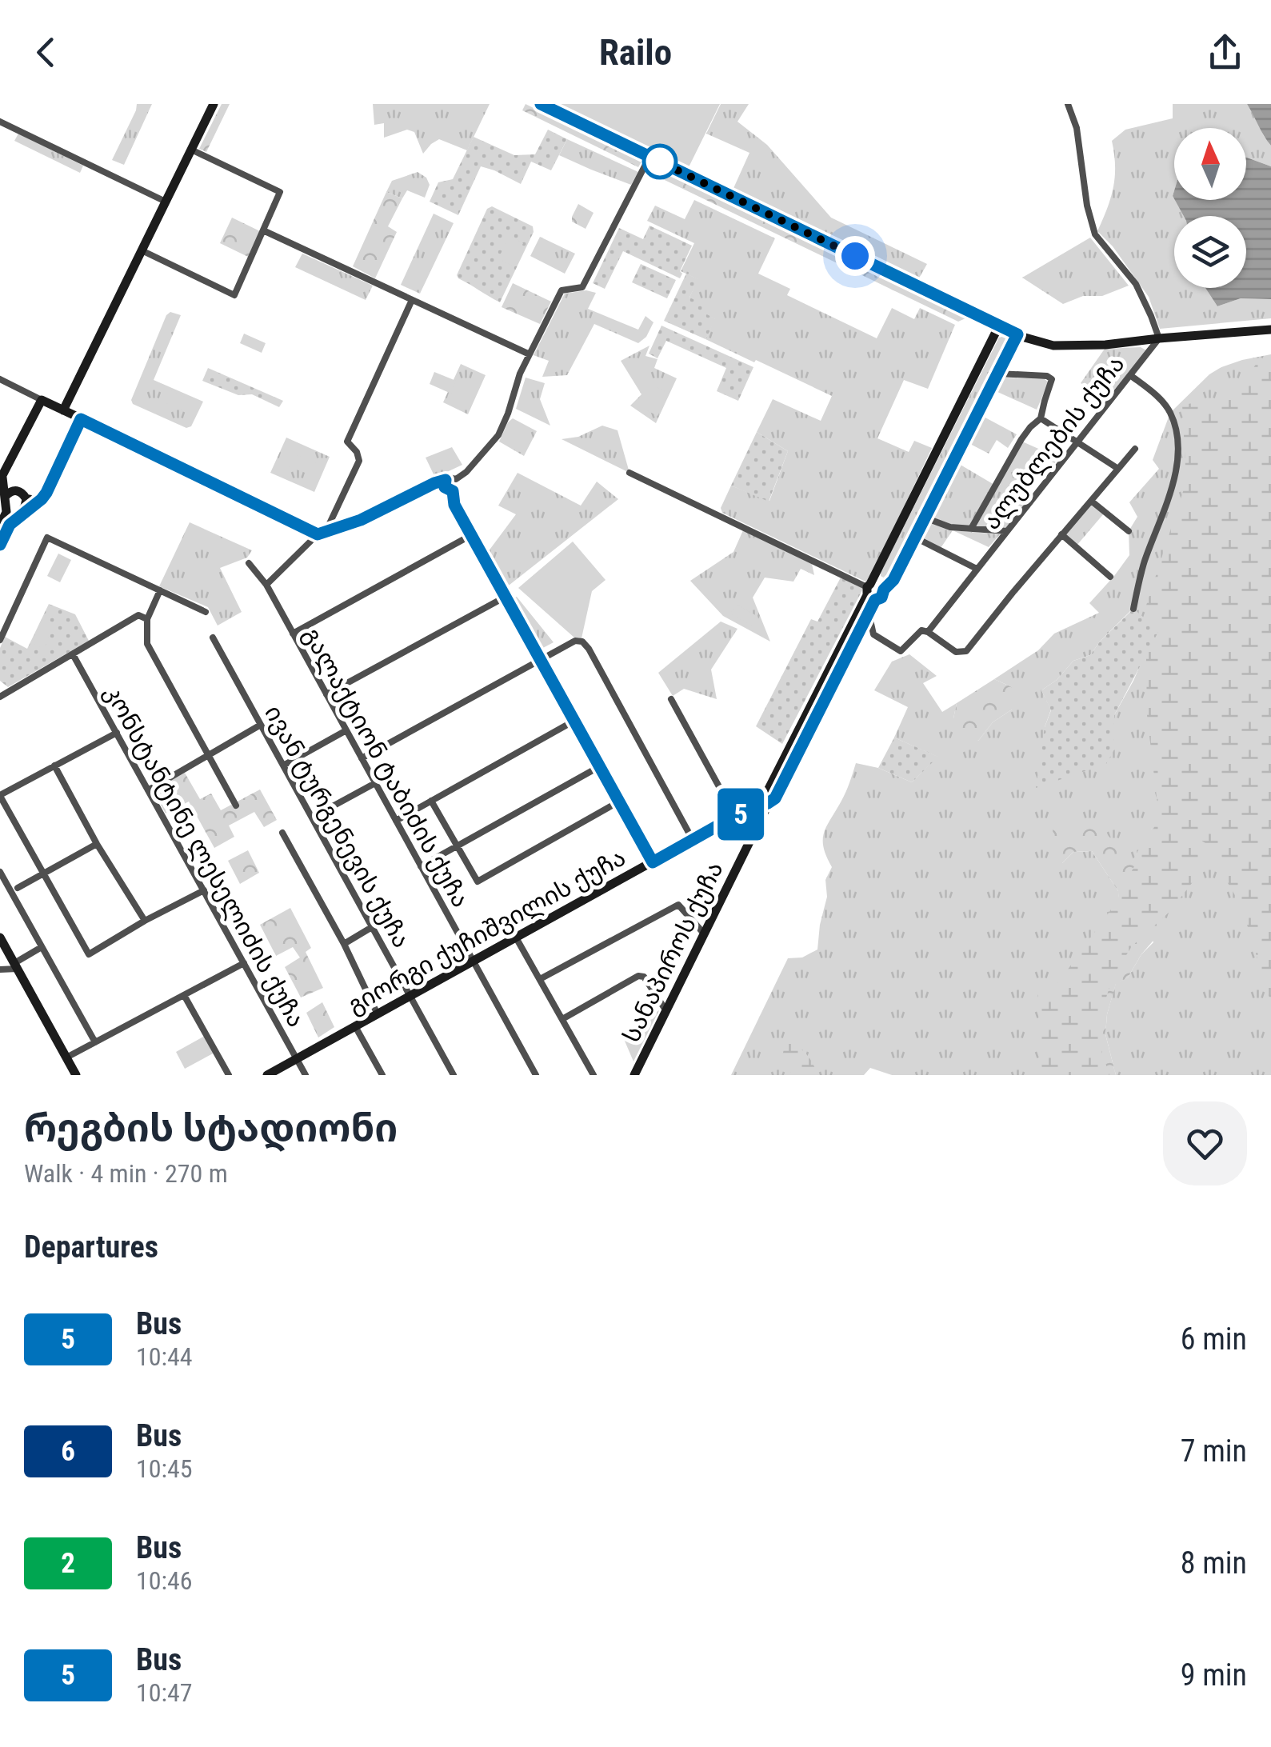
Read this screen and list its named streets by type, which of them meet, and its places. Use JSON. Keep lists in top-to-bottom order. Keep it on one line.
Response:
{"streets":{"main road":["გიორგი ქუჩიშვილის ქუჩა","სანაპიროს ქუჩა"],"street":["ალუბლების ქუჩა","გალაქტიონ ტაბიძის ქუჩა","ივან ტურგენევის ქუჩა","კონსტანტინე ლესელიძის ქუჩა"]},"crossings":[["ალუბლების ქუჩა","სანაპიროს ქუჩა"],["გალაქტიონ ტაბიძის ქუჩა","გიორგი ქუჩიშვილის ქუჩა"],["ივან ტურგენევის ქუჩა","გიორგი ქუჩიშვილის ქუჩა"],["კონსტანტინე ლესელიძის ქუჩა","გიორგი ქუჩიშვილის ქუჩა"],["გიორგი ქუჩიშვილის ქუჩა","სანაპიროს ქუჩა"]],"lines":["bus line 5"],"north":"top","page":{"header":"Railo","on_map":"5","heading":[["რეგბის სტადიონი","Walk · 4 min · 270 m"],"Departures"],"list":[{"mark":"5","name":"Bus","note":"10:44","value":"6 min"},{"mark":"6","name":"Bus","note":"10:45","value":"7 min"},{"mark":"2","name":"Bus","note":"10:46","value":"8 min"},{"mark":"5","name":"Bus","note":"10:47","value":"9 min"}]}}
